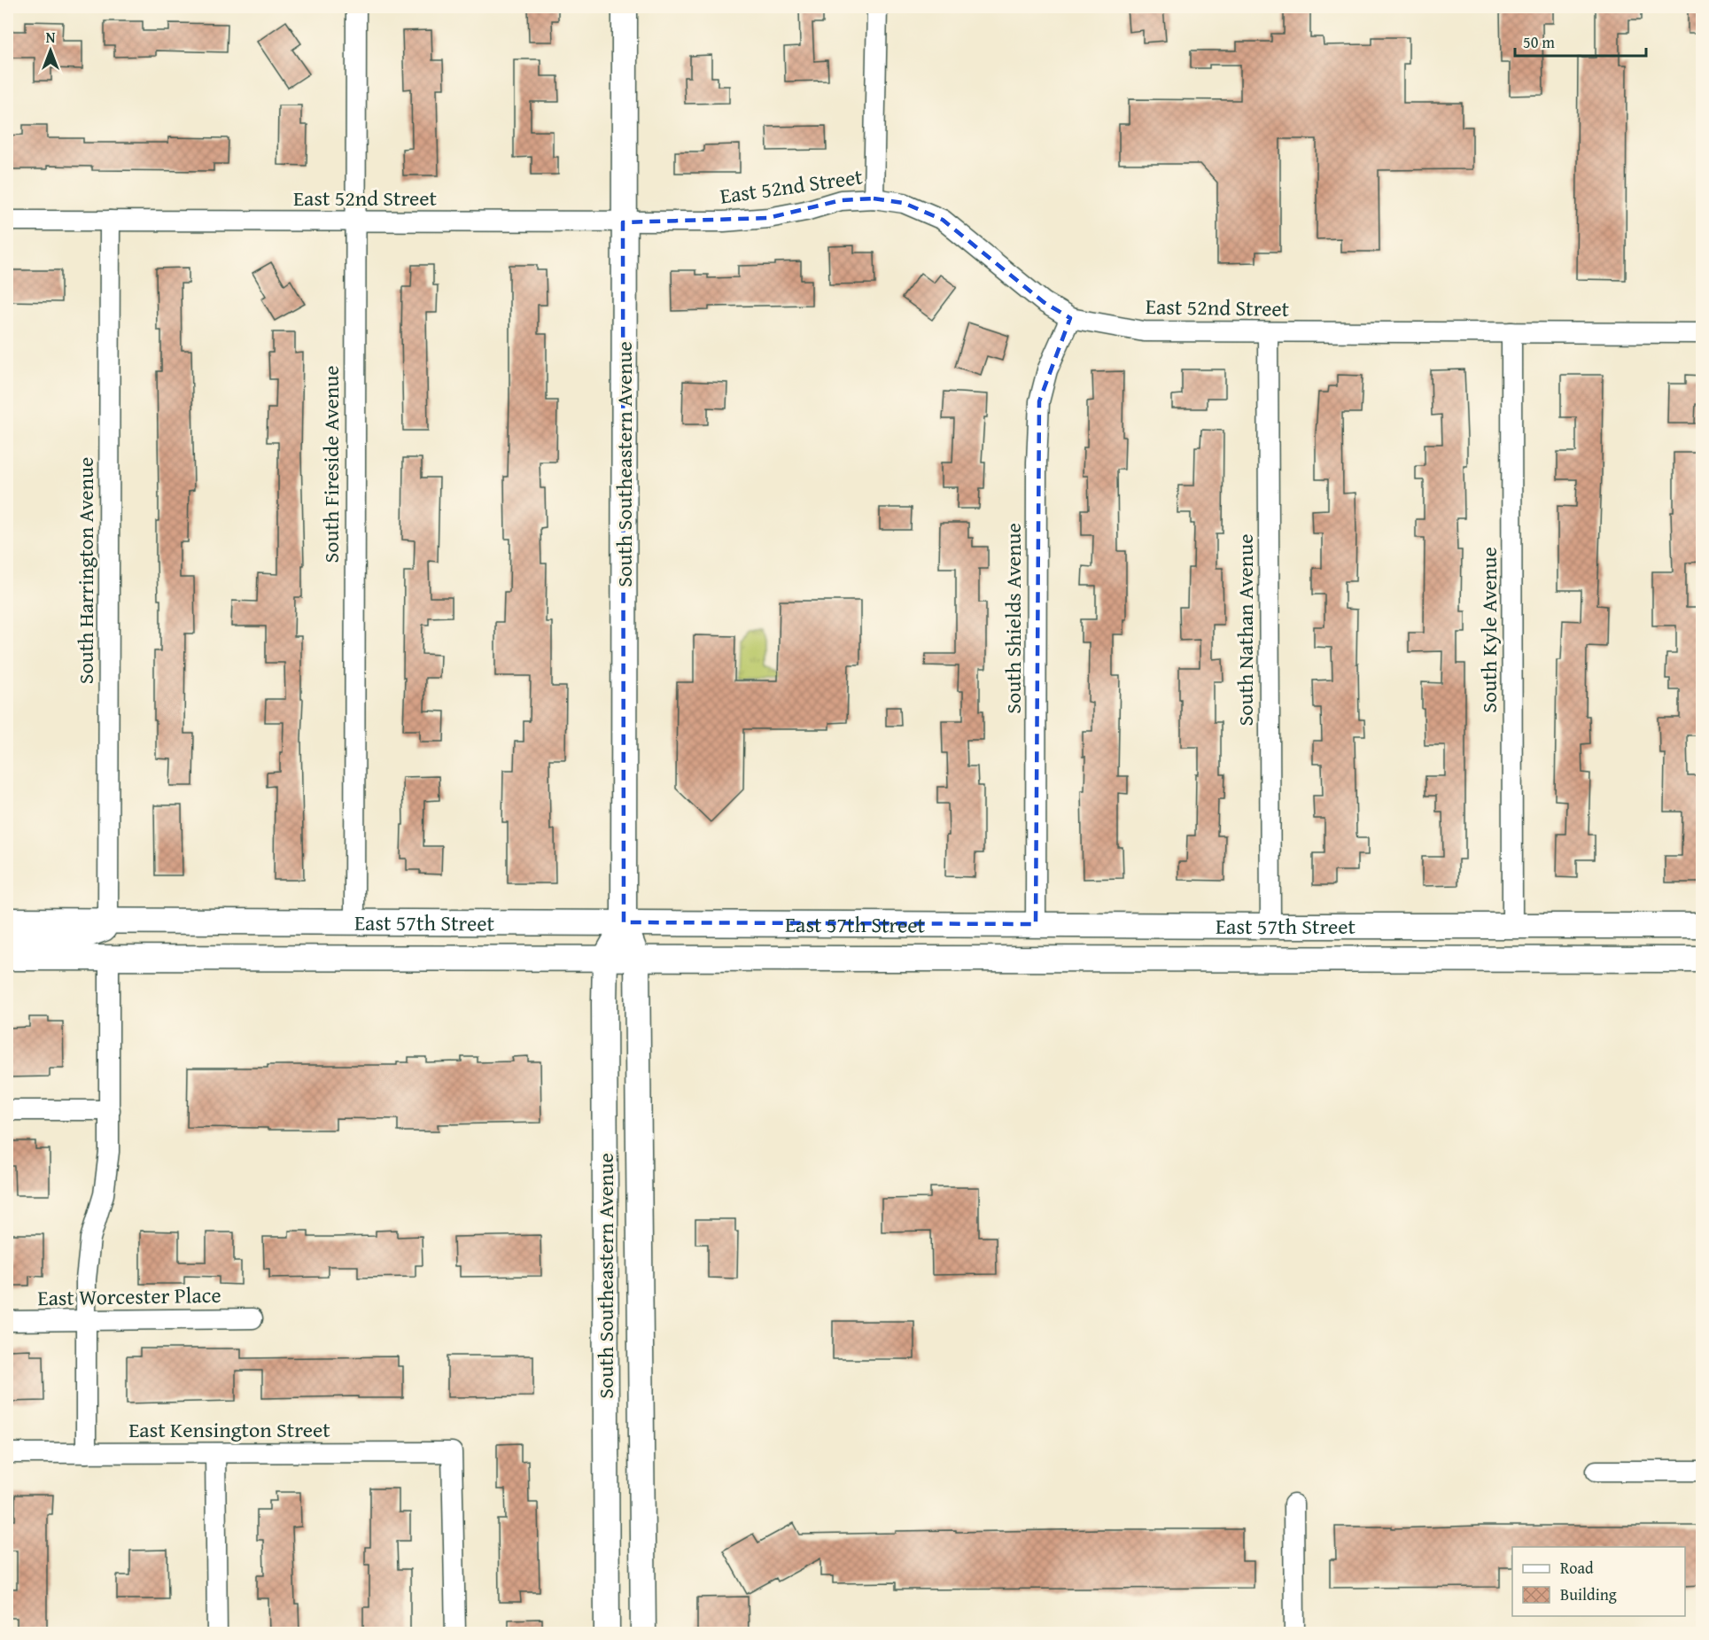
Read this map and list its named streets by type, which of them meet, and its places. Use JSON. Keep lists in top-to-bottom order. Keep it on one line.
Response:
{"streets":{"main road":["South Southeastern Avenue","East 57th Street"],"street":["East 52nd Street","South Fireside Avenue","South Harrington Avenue","South Shields Avenue","South Nathan Avenue","South Kyle Avenue","East Worcester Place","East Kensington Street"]},"crossings":[["East 52nd Street","South Fireside Avenue"],["East 52nd Street","South Southeastern Avenue"],["East 52nd Street","South Harrington Avenue"],["East 52nd Street","South Shields Avenue"],["East 52nd Street","South Nathan Avenue"],["East 52nd Street","South Kyle Avenue"],["South Fireside Avenue","East 57th Street"],["South Southeastern Avenue","East 57th Street"],["South Harrington Avenue","East 57th Street"],["South Shields Avenue","East 57th Street"],["South Nathan Avenue","East 57th Street"],["South Kyle Avenue","East 57th Street"]],"legend":["Road","Building"],"scale_bar":"50 m","north":"top"}
